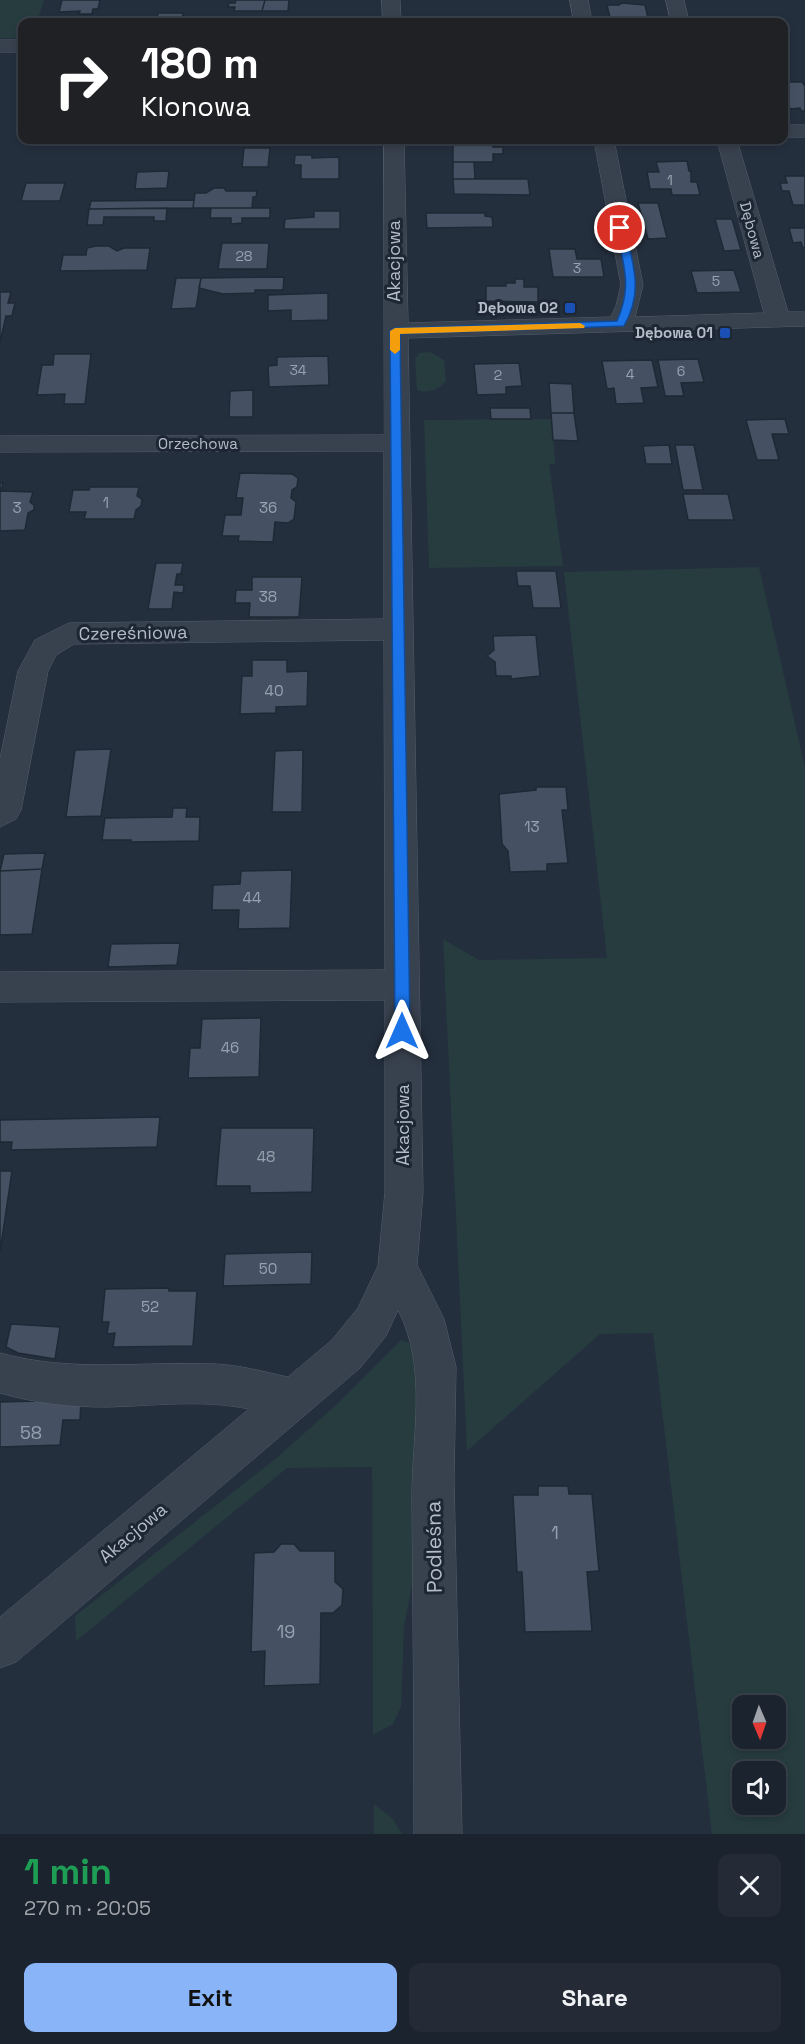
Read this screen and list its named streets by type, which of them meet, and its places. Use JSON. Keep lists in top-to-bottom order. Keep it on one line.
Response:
{"streets":{"street":["Dębowa","Akacjowa","Orzechowa","Czereśniowa","Podleśna"]},"crossings":[["Akacjowa","Orzechowa"],["Akacjowa","Czereśniowa"],["Akacjowa","Podleśna"]],"places":{"transit":["Dębowa 02","Dębowa 01"]},"house_numbers":["1","28","3","5","34","6","4","2","1","3","36","38","40","13","44","46","48","50","52","58","1","19"],"north":"bottom","page":{"turn":["180 m","Klonowa"],"heading":["1 min","270 m · 20:05"],"buttons":["Exit","Share"]}}
